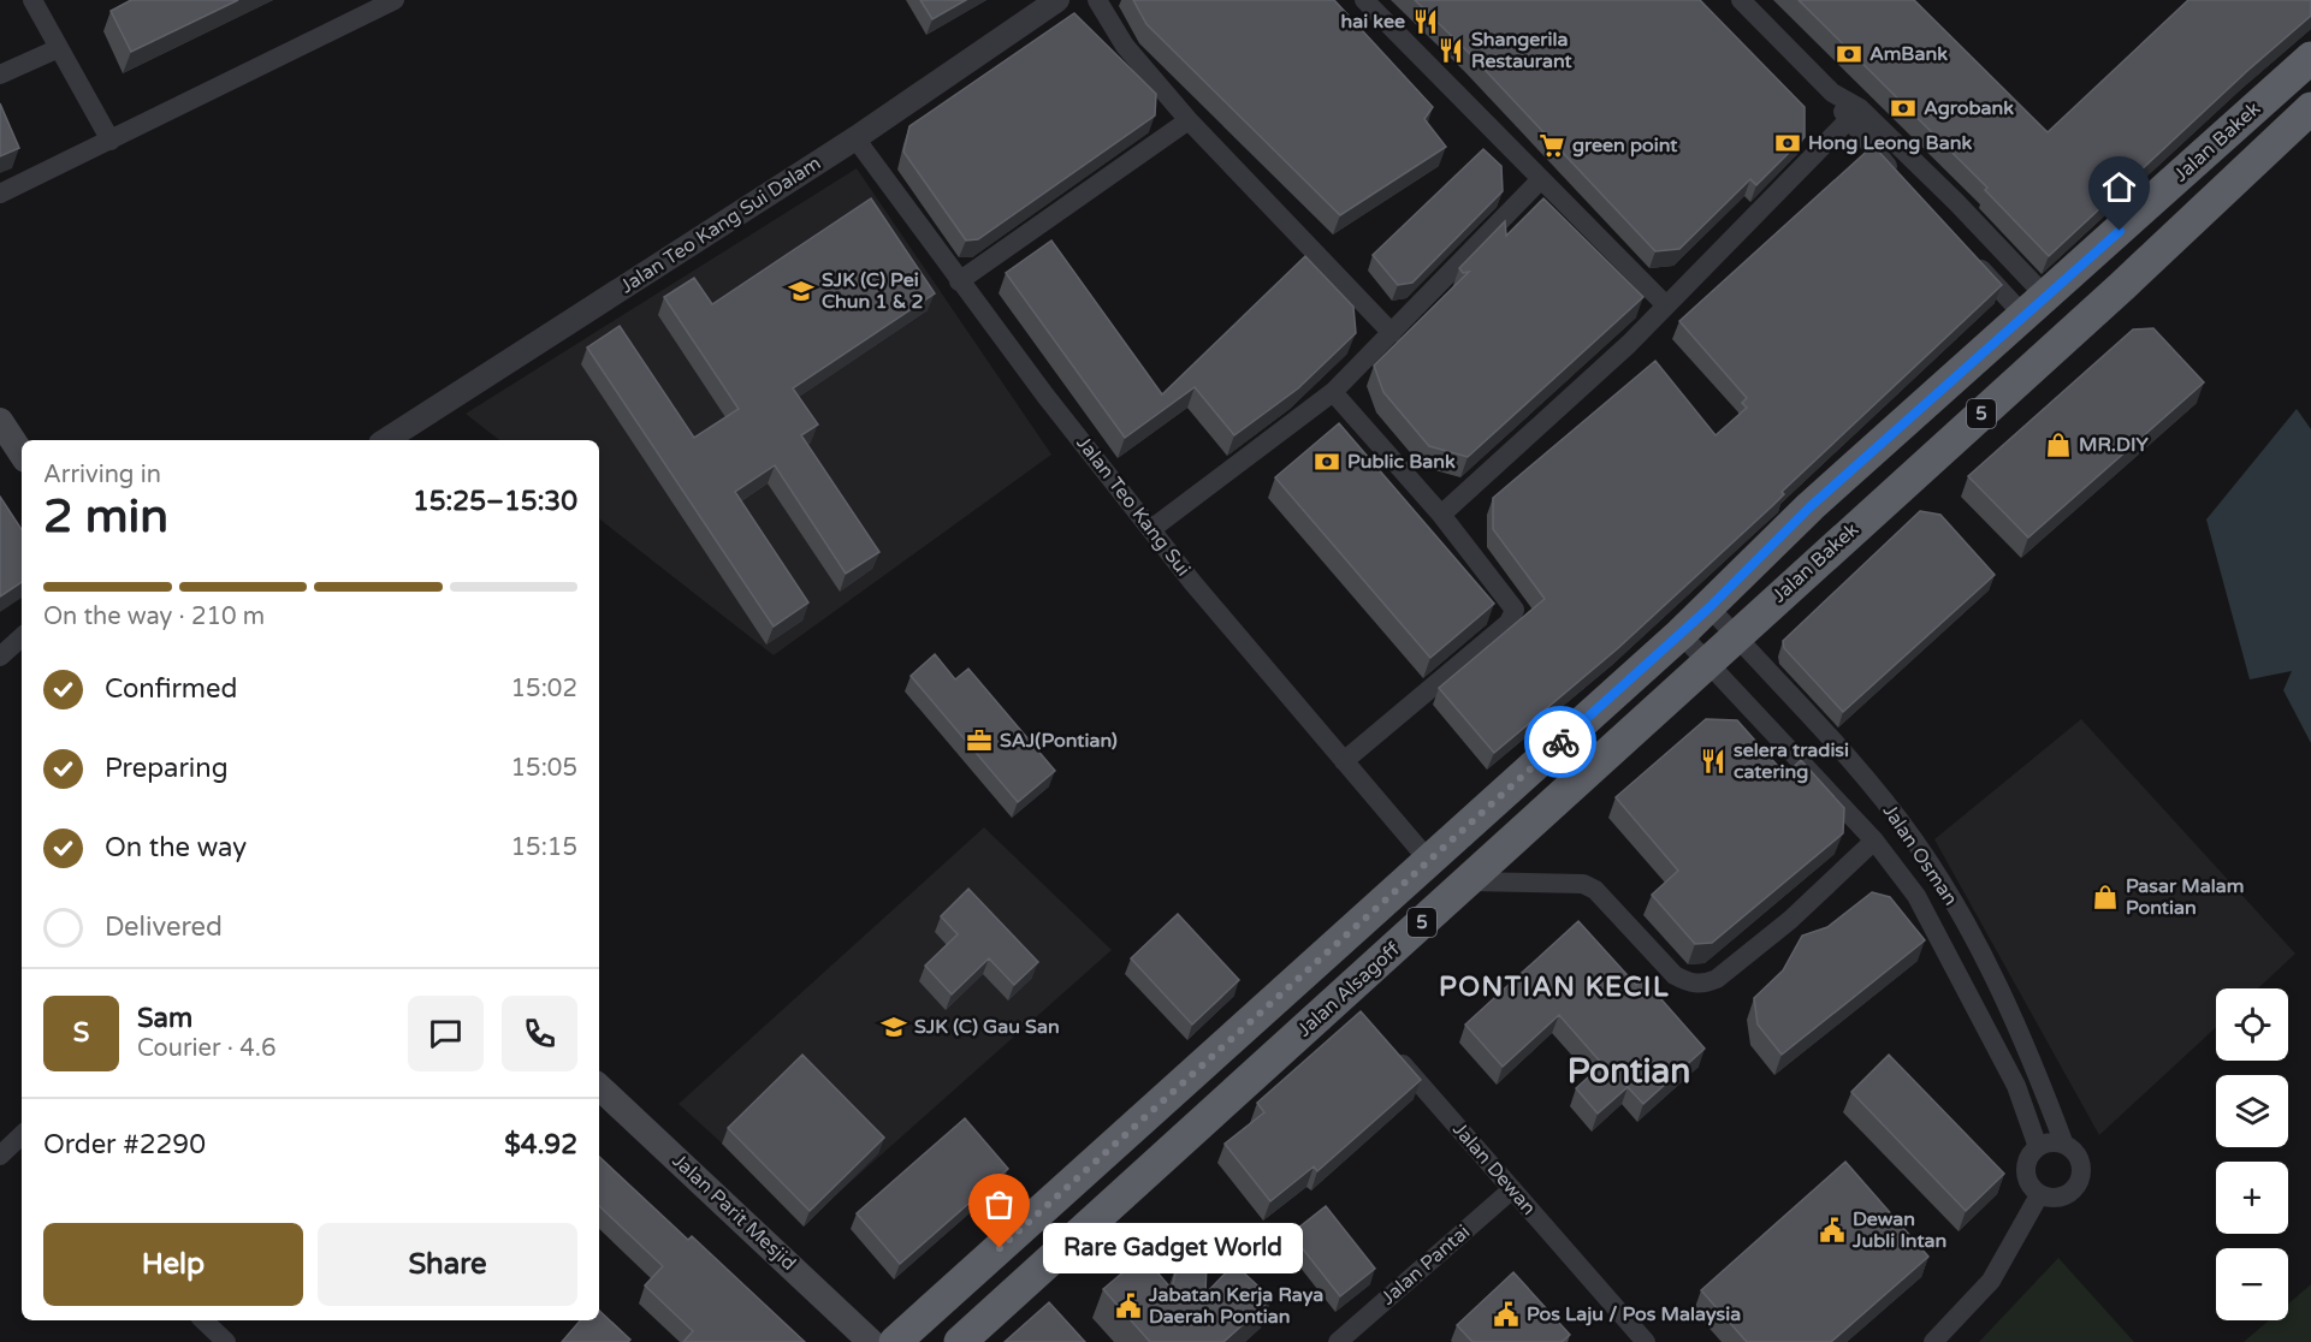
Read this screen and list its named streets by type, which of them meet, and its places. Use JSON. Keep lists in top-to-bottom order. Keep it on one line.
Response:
{"streets":{"highway":["Jalan Bakek","5","Jalan Alsagoff"],"main road":["Jalan Parit Mesjid"],"street":["Jalan Teo Kang Sui Dalam","Jalan Teo Kang Sui","Jalan Osman","Jalan Dewan","Jalan Pantai"]},"crossings":[["Jalan Bakek","5"],["Jalan Bakek","Jalan Osman"],["Jalan Bakek","Jalan Alsagoff"],["Jalan Teo Kang Sui Dalam","Jalan Teo Kang Sui"],["5","Jalan Teo Kang Sui"],["5","Jalan Osman"],["Jalan Osman","Jalan Alsagoff"],["Jalan Dewan","Jalan Pantai"]],"districts":["PONTIAN KECIL","Pontian"],"places":{"restaurant":["hai kee","Shangerila Restaurant","selera tradisi catering"],"bank":["AmBank","Agrobank","Hong Leong Bank","Public Bank"],"supermarket":["green point"],"school or university":["SJK (C) Pei Chun 1 & 2","SJK (C) Gau San"],"shop":["MR.DIY","Pasar Malam Pontian"],"office":["SAJ(Pontian)"],"public building":["Dewan Jubli Intan","Jabatan Kerja Raya Daerah Pontian","Pos Laju / Pos Malaysia"],"other":["Rare Gadget World"]},"page":{"heading":["2 min","Arriving in","15:25–15:30"],"panel":["Sam","Courier · 4.6","Order #2290","$4.92"],"bar":"On the way · 210 m","list":[["Confirmed","15:02"],["Preparing","15:05"],["On the way","15:15"],"Delivered"],"map_buttons":["+","−"],"round":"S","buttons":["Help","Share"],"bubble":"Rare Gadget World"}}
